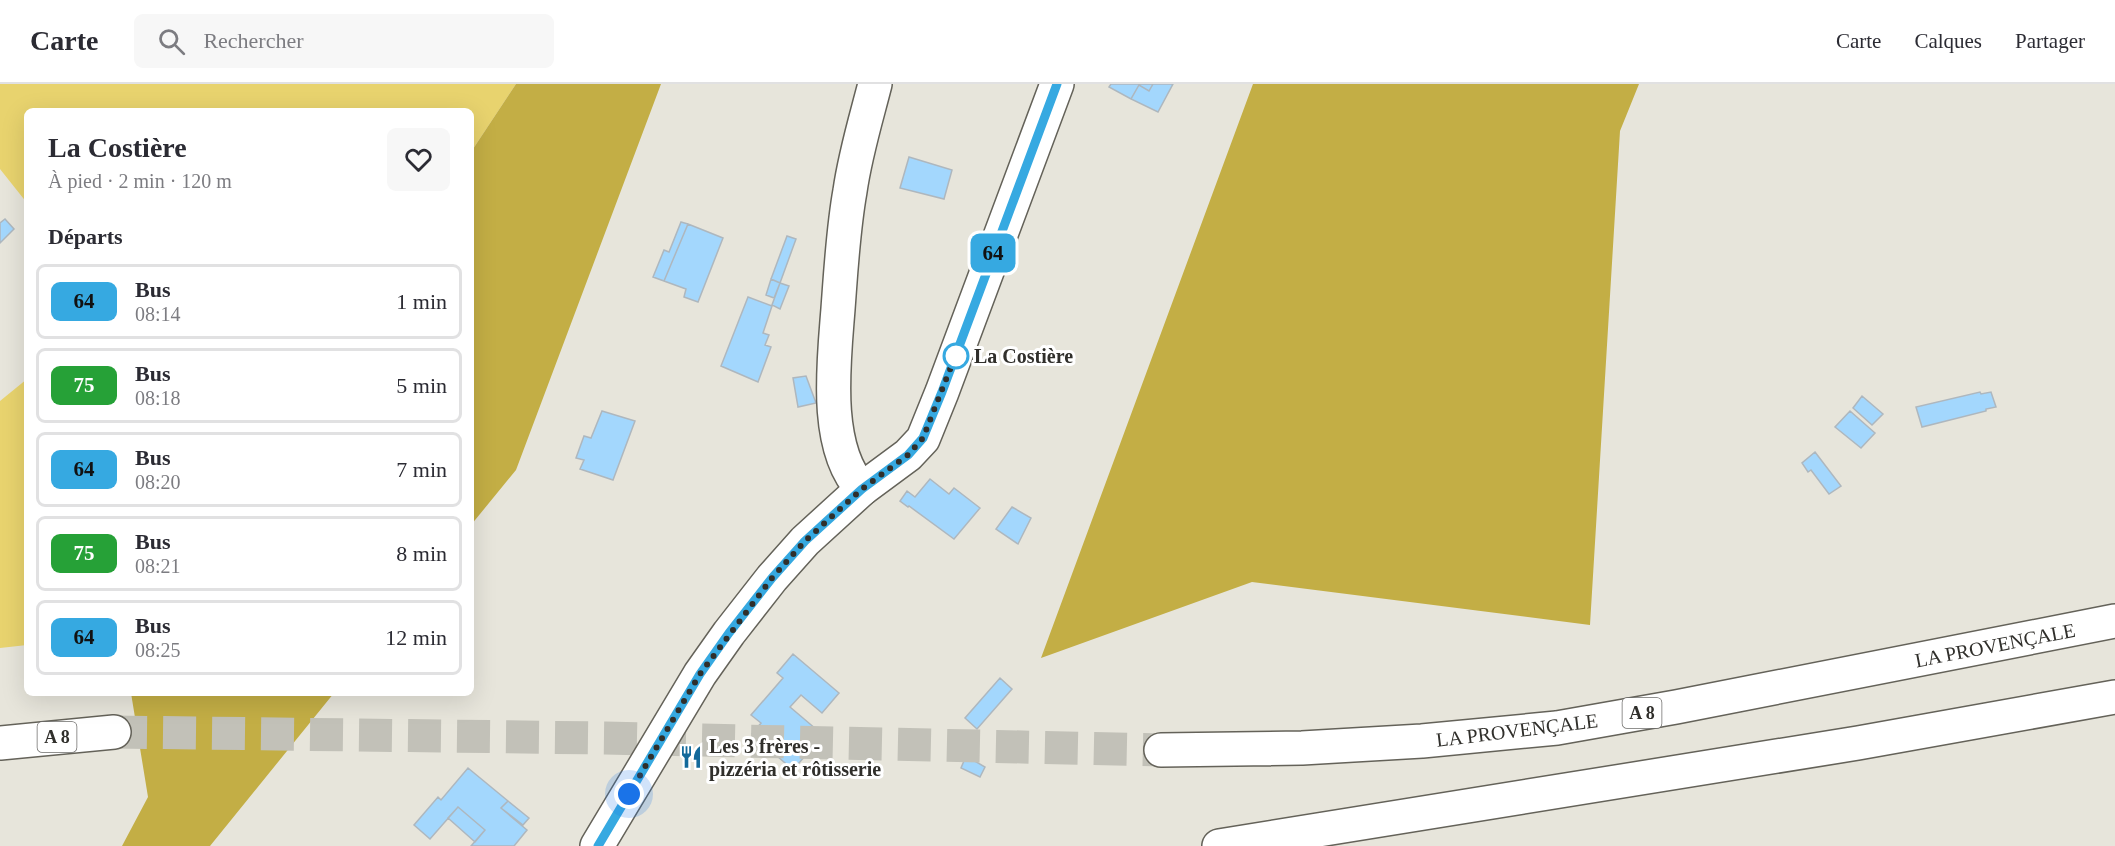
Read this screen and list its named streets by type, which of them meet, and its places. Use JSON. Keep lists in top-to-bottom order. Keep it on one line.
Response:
{"streets":{"main road":["LA PROVENÇALE","A 8"]},"places":{"other":["La Costière"],"restaurant":["Les 3 frères - pizzéria et rôtisserie"]},"lines":["bus line 64"],"page":{"header":"Carte","search":"Rechercher","nav":["Carte","Calques","Partager"],"on_map":"64","heading":[["La Costière","À pied · 2 min · 120 m"],"Départs"],"list":[{"mark":"64","name":"Bus","note":"08:14","value":"1 min"},{"mark":"75","name":"Bus","note":"08:18","value":"5 min"},{"mark":"64","name":"Bus","note":"08:20","value":"7 min"},{"mark":"75","name":"Bus","note":"08:21","value":"8 min"},{"mark":"64","name":"Bus","note":"08:25","value":"12 min"}]}}
